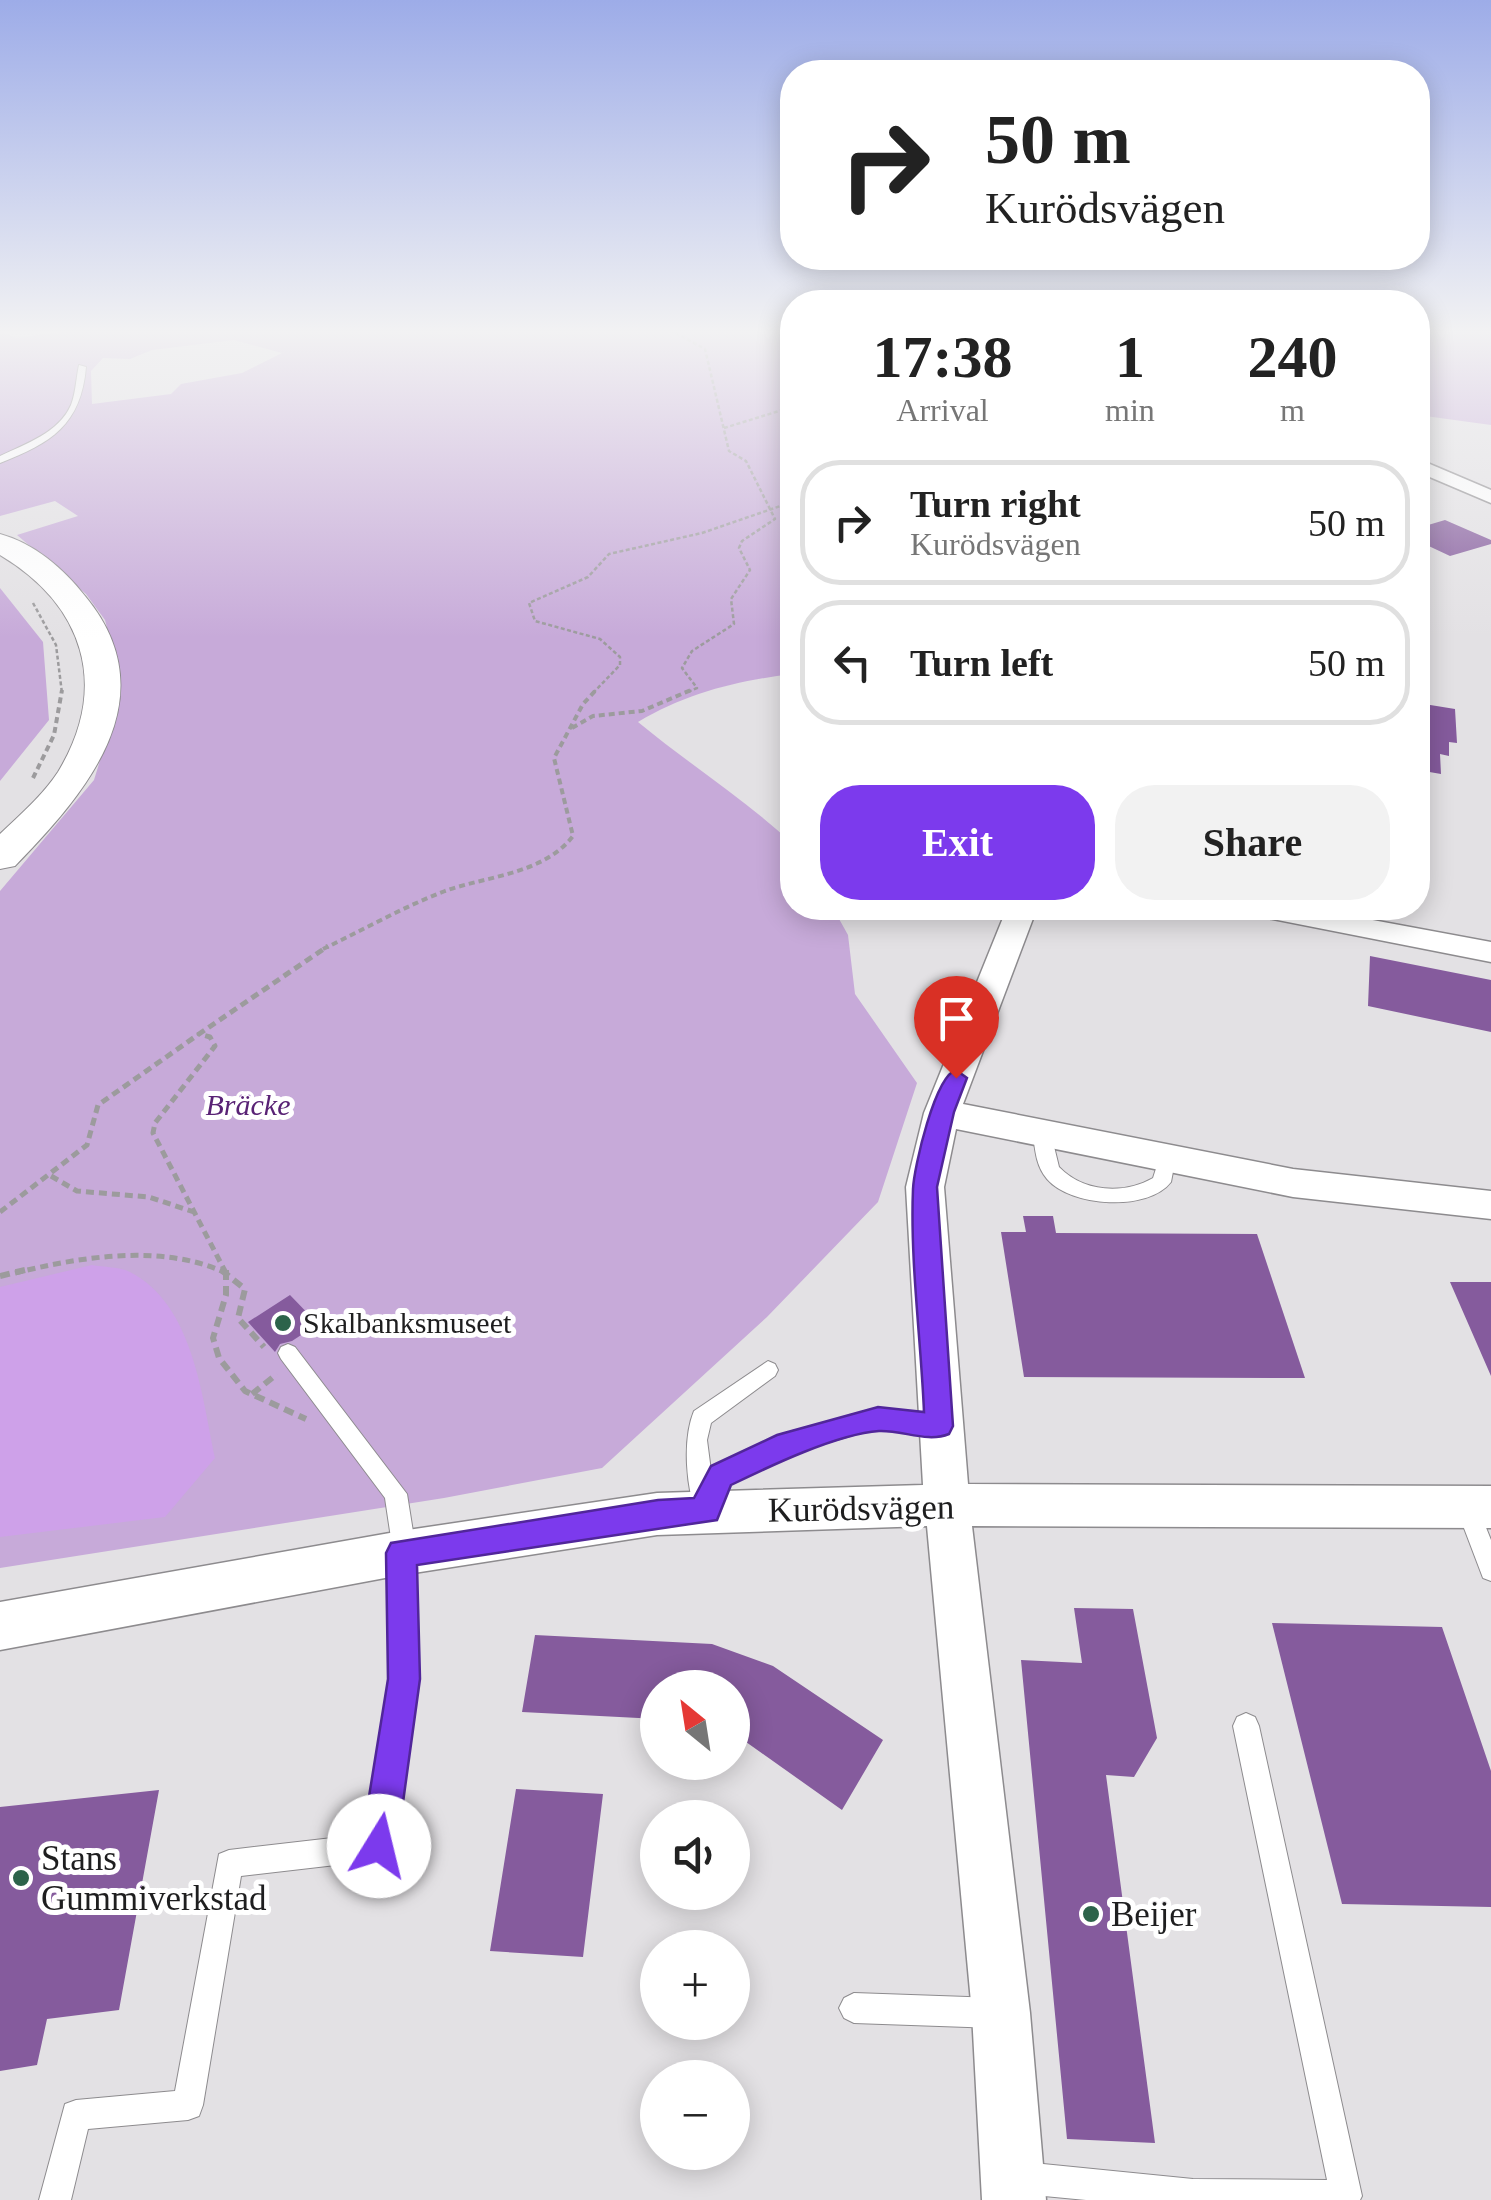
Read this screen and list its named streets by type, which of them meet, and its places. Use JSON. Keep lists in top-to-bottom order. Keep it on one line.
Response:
{"streets":{"street":["Kurödsvägen"]},"parks":["Bräcke"],"places":["Skalbanksmuseet","Stans Gummiverkstad","Beijer"],"north":"top left","page":{"turn":["50 m","Kurödsvägen"],"eta":["17:38","Arrival","1","min","240","m"],"list":[{"name":"Turn right","note":"Kurödsvägen","value":"50 m"},{"name":"Turn left","value":"50 m"}],"buttons":["Exit","Share"],"map_buttons":["+","−"]}}
